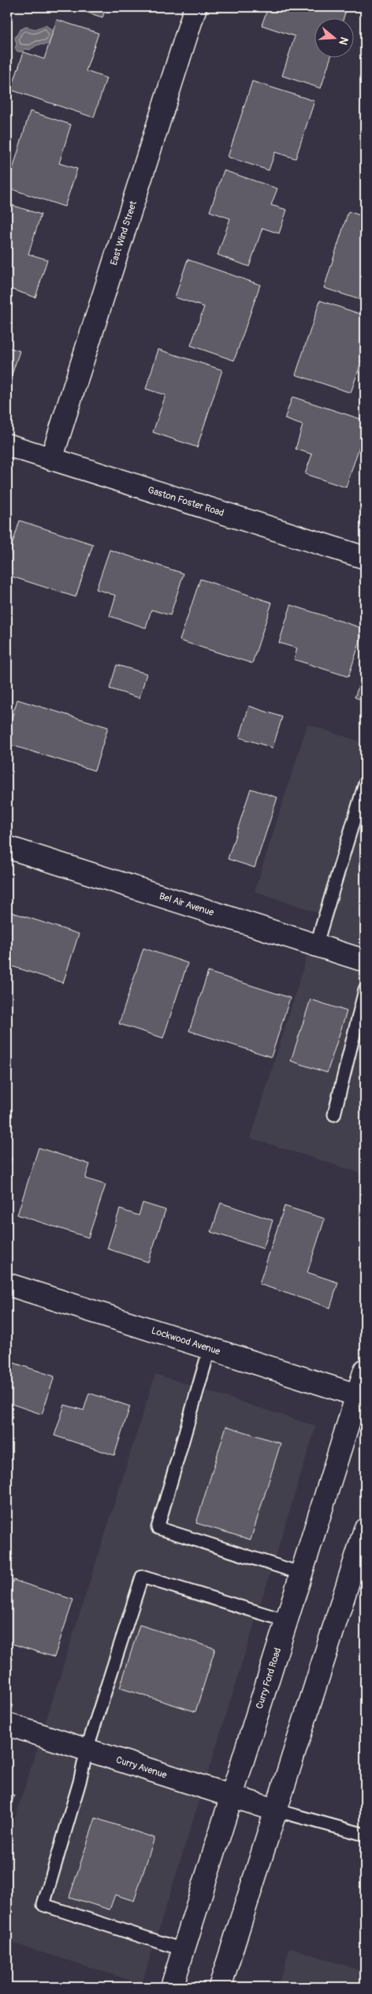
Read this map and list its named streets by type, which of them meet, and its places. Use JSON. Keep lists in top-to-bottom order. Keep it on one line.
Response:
{"streets":{"street":["East Wind Street","Gaston Foster Road","Bel Air Avenue","Lockwood Avenue","Curry Ford Road","Curry Avenue"]},"crossings":[["East Wind Street","Gaston Foster Road"],["Lockwood Avenue","Curry Ford Road"],["Curry Ford Road","Curry Avenue"]],"north":"right"}
